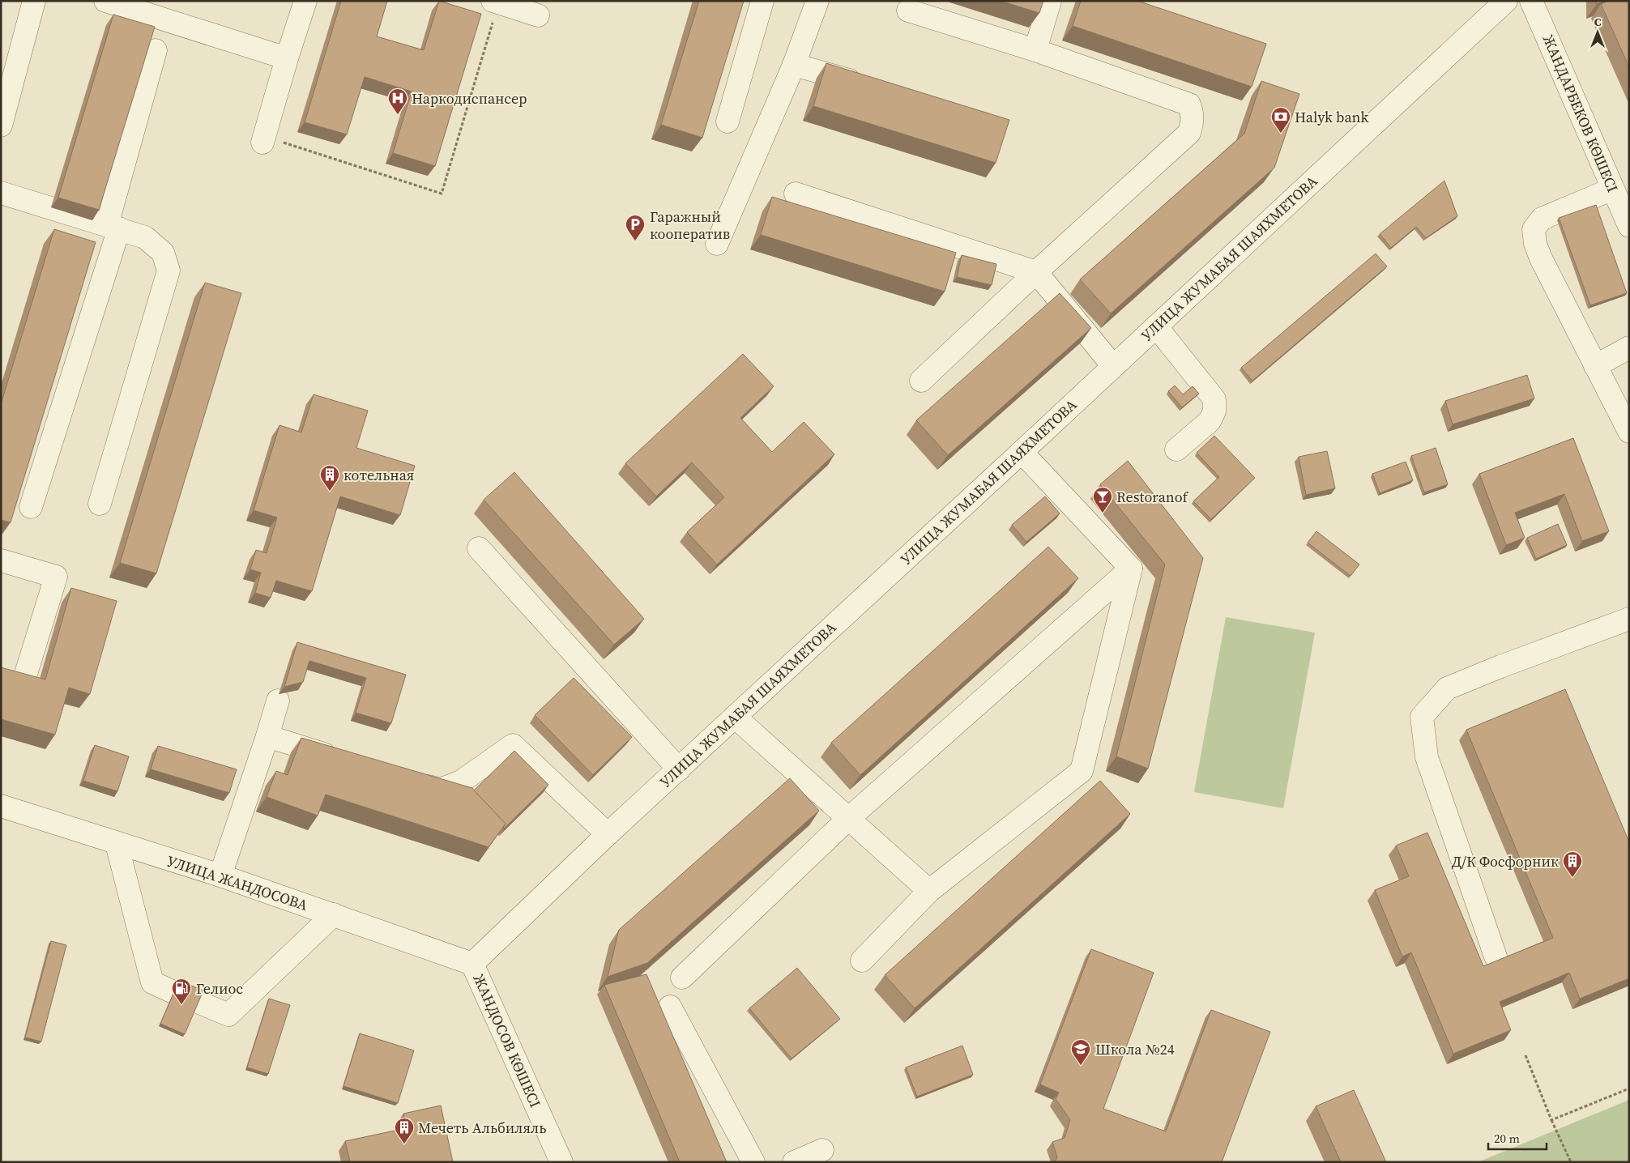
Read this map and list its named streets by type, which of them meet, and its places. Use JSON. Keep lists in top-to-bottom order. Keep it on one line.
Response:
{"streets":{"street":["ЖАНДАРБЕКОВ КӨШЕСІ","УЛИЦА ЖУМАБАЯ ШАЯХМЕТОВА","УЛИЦА ЖАНДОСОВА","ЖАНДОСОВ КӨШЕСІ"]},"crossings":[["УЛИЦА ЖУМАБАЯ ШАЯХМЕТОВА","УЛИЦА ЖАНДОСОВА"],["УЛИЦА ЖУМАБАЯ ШАЯХМЕТОВА","ЖАНДОСОВ КӨШЕСІ"],["УЛИЦА ЖАНДОСОВА","ЖАНДОСОВ КӨШЕСІ"]],"places":{"hospital":["Наркодиспансер"],"bank":["Halyk bank"],"parking":["Гаражный кооператив"],"building":["котельная","Д/К Фосфорник","Мечеть Альбиляль"],"bar":["Restoranof"],"fuel station":["Гелиос"],"school or university":["Школа №24"]},"scale_bar":"20 m","north":"top"}
